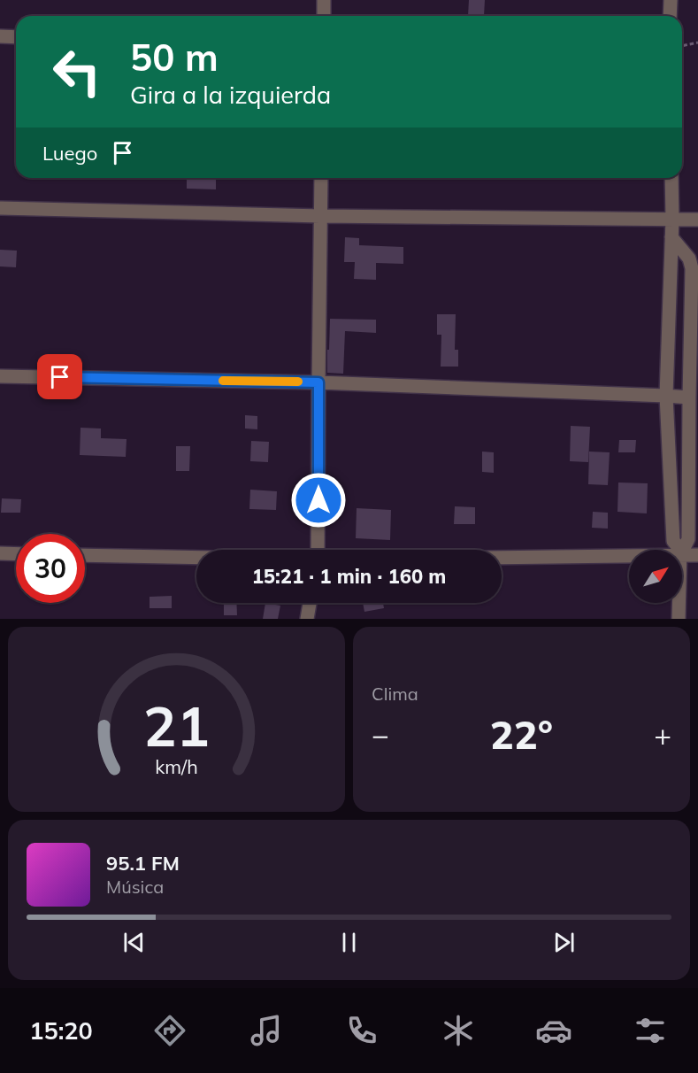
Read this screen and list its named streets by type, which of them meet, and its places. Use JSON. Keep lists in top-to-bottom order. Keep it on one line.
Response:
{"north":"top right","page":{"turn":["50 m","Gira a la izquierda"],"then":"Luego","limit":"30","trip":"15:21 · 1 min · 160 m","tile":"Clima","heat":["−","22°","+"],"song":["95.1 FM","Música"],"tabs":"15:20","gauge":["21","km/h"]}}
